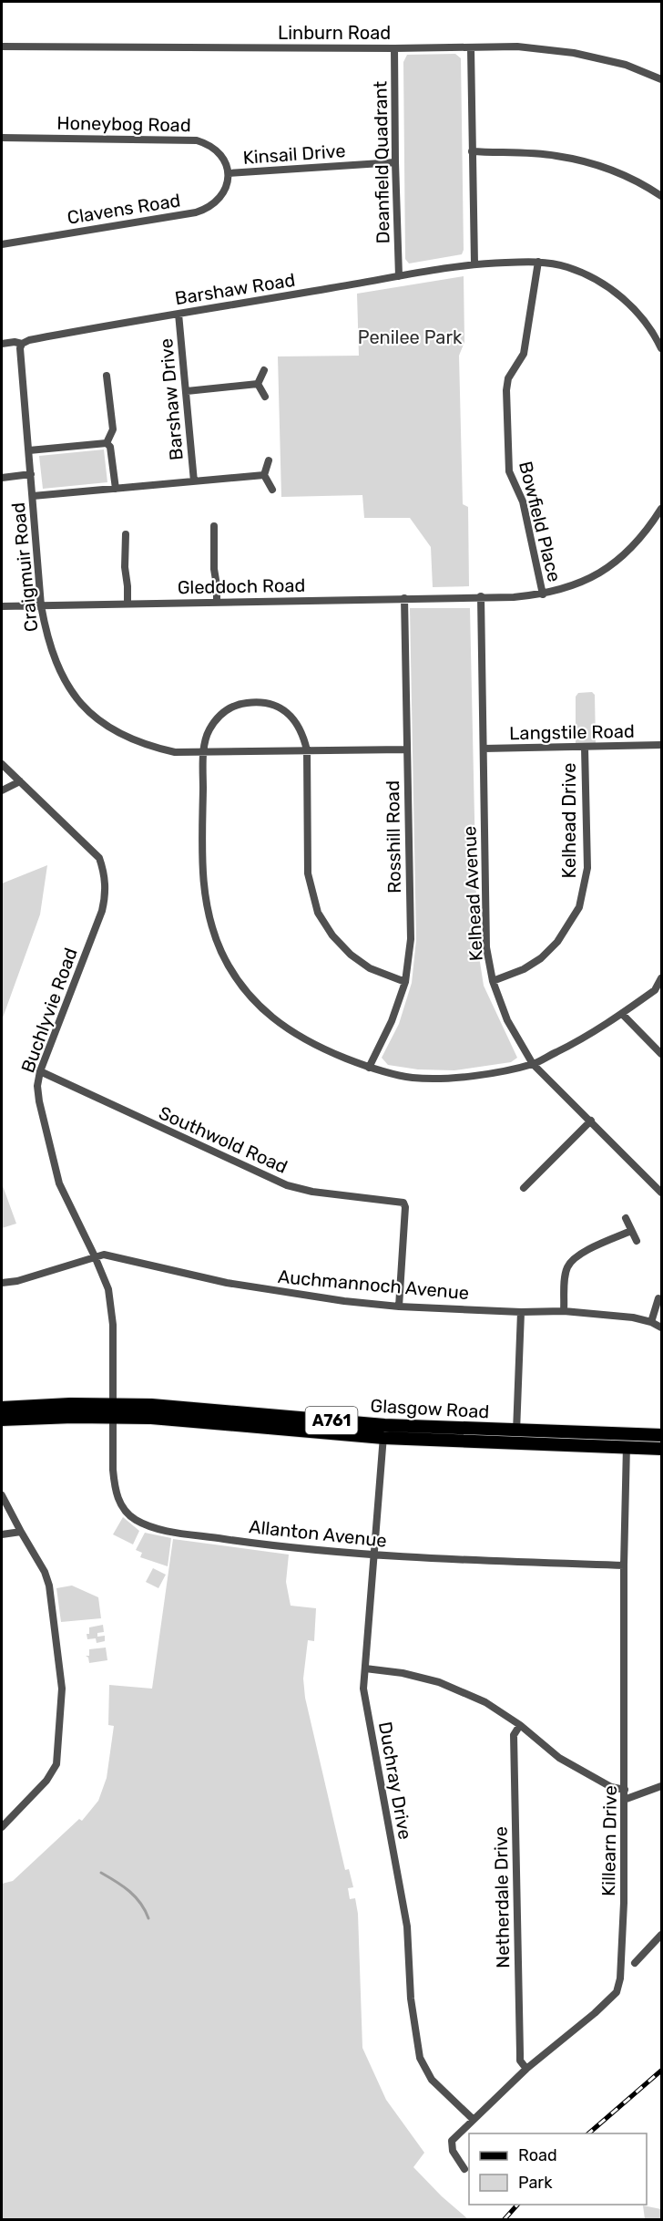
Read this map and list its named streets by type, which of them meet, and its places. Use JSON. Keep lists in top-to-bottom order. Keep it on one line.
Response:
{"streets":{"main road":["Glasgow Road","A761"],"street":["Linburn Road","Honeybog Road","Kinsail Drive","Deanfield Quadrant","Clavens Road","Barshaw Road","Barshaw Drive","Bowfield Place","Craigmuir Road","Gleddoch Road","Langstile Road","Kelhead Drive","Rosshill Road","Kelhead Avenue","Buchlyvie Road","Southwold Road","Auchmannoch Avenue","Allanton Avenue","Duchray Drive","Killearn Drive","Netherdale Drive"]},"crossings":[["Linburn Road","Deanfield Quadrant"],["Honeybog Road","Kinsail Drive"],["Honeybog Road","Clavens Road"],["Kinsail Drive","Deanfield Quadrant"],["Kinsail Drive","Clavens Road"],["Deanfield Quadrant","Barshaw Road"],["Barshaw Road","Barshaw Drive"],["Barshaw Road","Bowfield Place"],["Barshaw Road","Craigmuir Road"],["Bowfield Place","Gleddoch Road"],["Craigmuir Road","Gleddoch Road"],["Craigmuir Road","Rosshill Road"],["Gleddoch Road","Rosshill Road"],["Gleddoch Road","Kelhead Avenue"],["Langstile Road","Kelhead Drive"],["Langstile Road","Kelhead Avenue"],["Kelhead Drive","Kelhead Avenue"],["Buchlyvie Road","Southwold Road"],["Buchlyvie Road","Auchmannoch Avenue"],["Buchlyvie Road","Glasgow Road"],["Buchlyvie Road","Allanton Avenue"],["Southwold Road","Auchmannoch Avenue"],["Glasgow Road","Allanton Avenue"],["Glasgow Road","Duchray Drive"],["Glasgow Road","Killearn Drive"],["Allanton Avenue","Duchray Drive"],["Allanton Avenue","Killearn Drive"],["Duchray Drive","Killearn Drive"],["Killearn Drive","Netherdale Drive"]],"parks":["Penilee Park"],"legend":["Road","Park"]}
